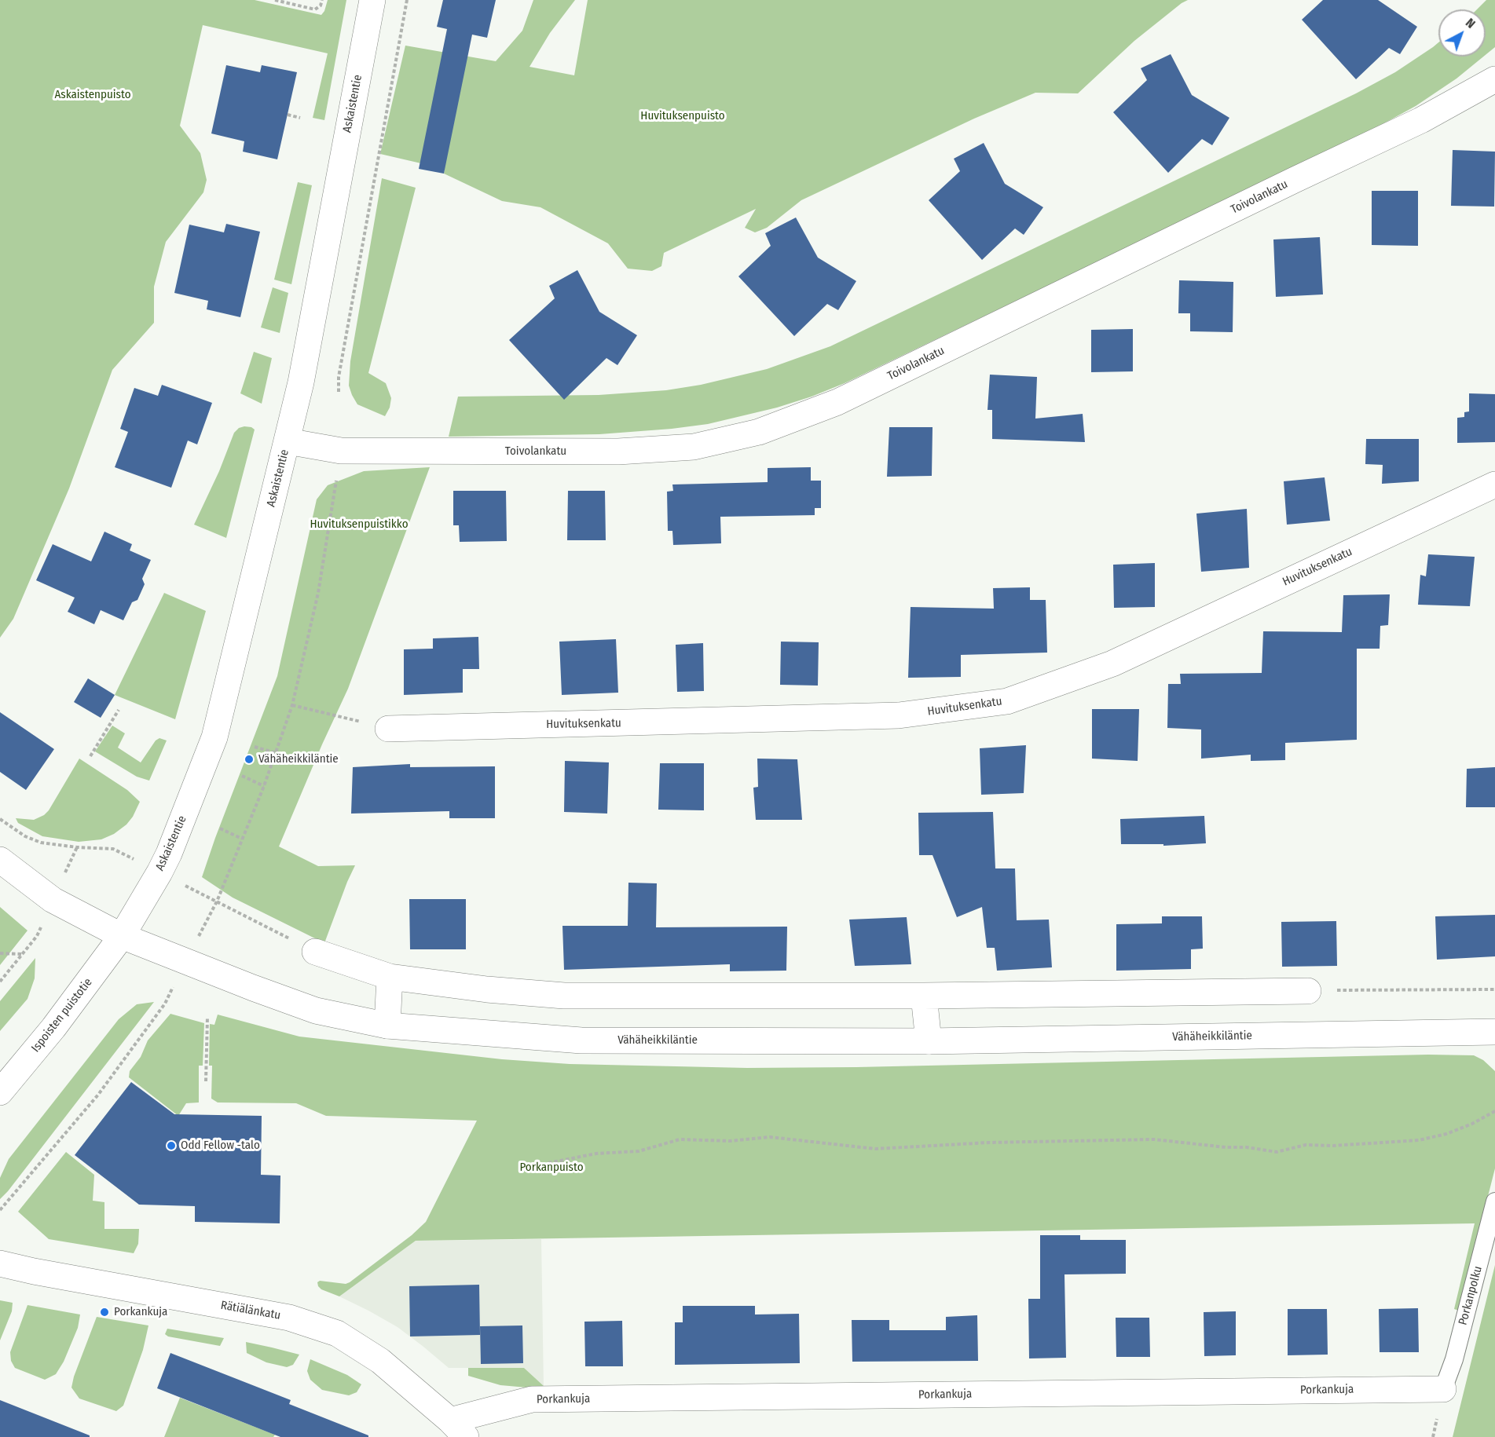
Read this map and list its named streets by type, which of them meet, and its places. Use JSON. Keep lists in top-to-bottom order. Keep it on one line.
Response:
{"streets":{"street":["Askaistentie","Toivolankatu","Huvituksenkatu","Ispoisten puistotie","Vähäheikkiläntie","Rätiälänkatu","Porkankuja"],"lane":["Porkanpolku"]},"crossings":[["Askaistentie","Toivolankatu"],["Askaistentie","Ispoisten puistotie"],["Askaistentie","Vähäheikkiläntie"],["Ispoisten puistotie","Vähäheikkiläntie"],["Porkanpolku","Porkankuja"],["Rätiälänkatu","Porkankuja"]],"parks":["Askaistenpuisto","Huvituksenpuisto","Huvituksenpuistikko","Porkanpuisto"],"places":["Vähäheikkiläntie","Odd Fellow -talo","Porkankuja"],"north":"top right"}
